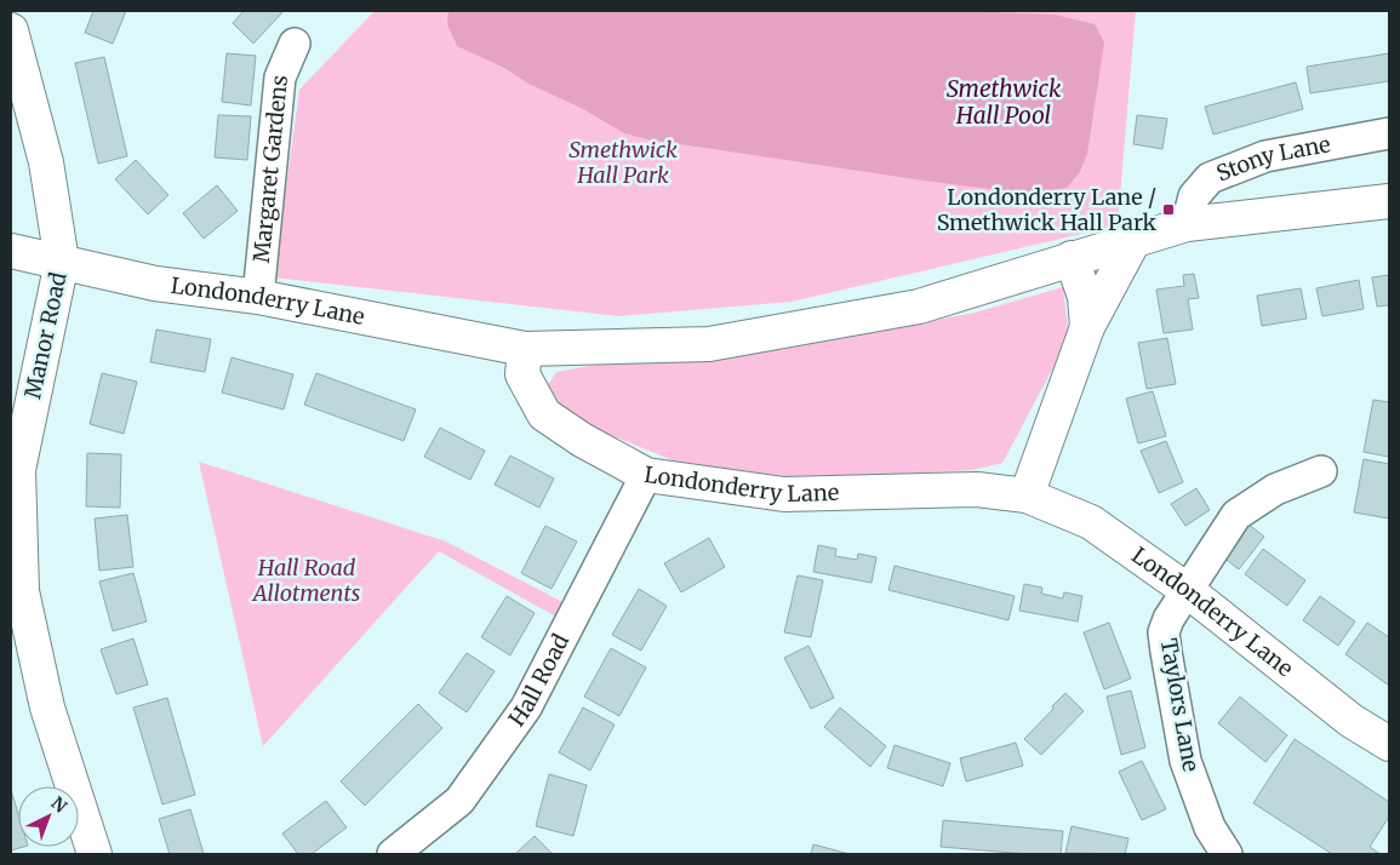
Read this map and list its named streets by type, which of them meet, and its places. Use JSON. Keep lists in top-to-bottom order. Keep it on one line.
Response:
{"streets":{"street":["Stony Lane","Margaret Gardens","Londonderry Lane","Manor Road","Hall Road","Taylors Lane"]},"crossings":[["Stony Lane","Londonderry Lane"],["Margaret Gardens","Londonderry Lane"],["Londonderry Lane","Manor Road"],["Londonderry Lane","Hall Road"],["Londonderry Lane","Taylors Lane"]],"water":["Smethwick Hall Pool"],"parks":["Smethwick Hall Park","Hall Road Allotments"],"places":{"transit":["Londonderry Lane / Smethwick Hall Park"]},"north":"top right"}
